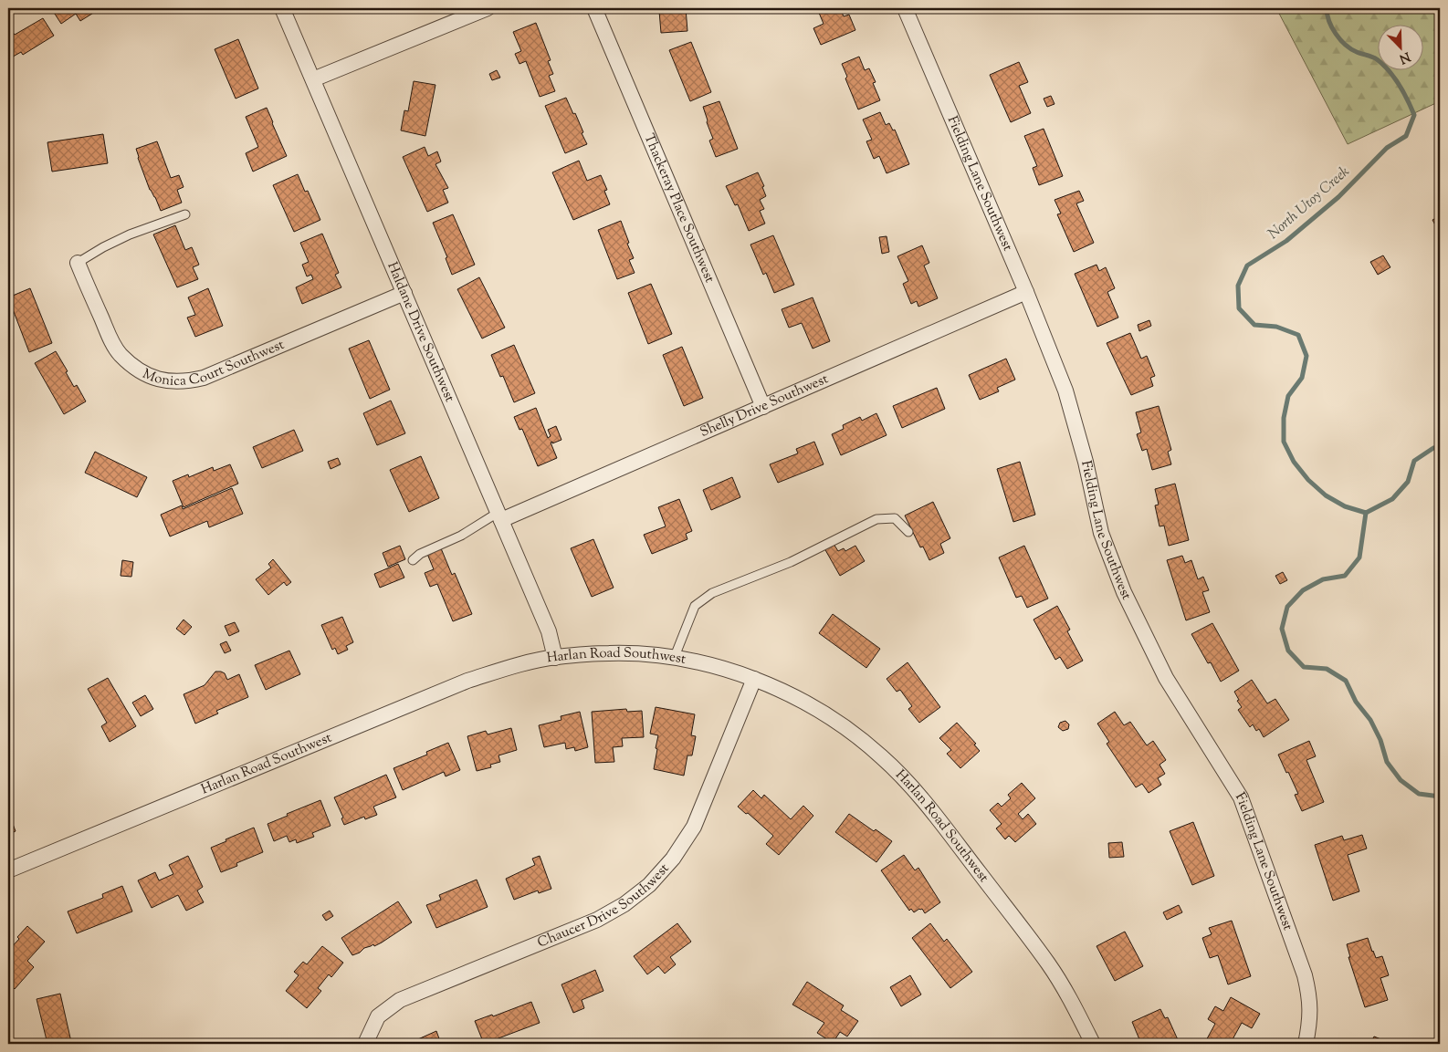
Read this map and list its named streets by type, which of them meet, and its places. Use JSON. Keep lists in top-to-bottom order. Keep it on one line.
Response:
{"streets":{"street":["Fielding Lane Southwest","Thackeray Place Southwest","Haldane Drive Southwest","Monica Court Southwest","Shelly Drive Southwest","Harlan Road Southwest","Chaucer Drive Southwest"]},"crossings":[["Fielding Lane Southwest","Shelly Drive Southwest"],["Thackeray Place Southwest","Shelly Drive Southwest"],["Haldane Drive Southwest","Monica Court Southwest"],["Haldane Drive Southwest","Shelly Drive Southwest"],["Haldane Drive Southwest","Harlan Road Southwest"],["Harlan Road Southwest","Chaucer Drive Southwest"]],"water":["North Utoy Creek"],"north":"bottom right"}
